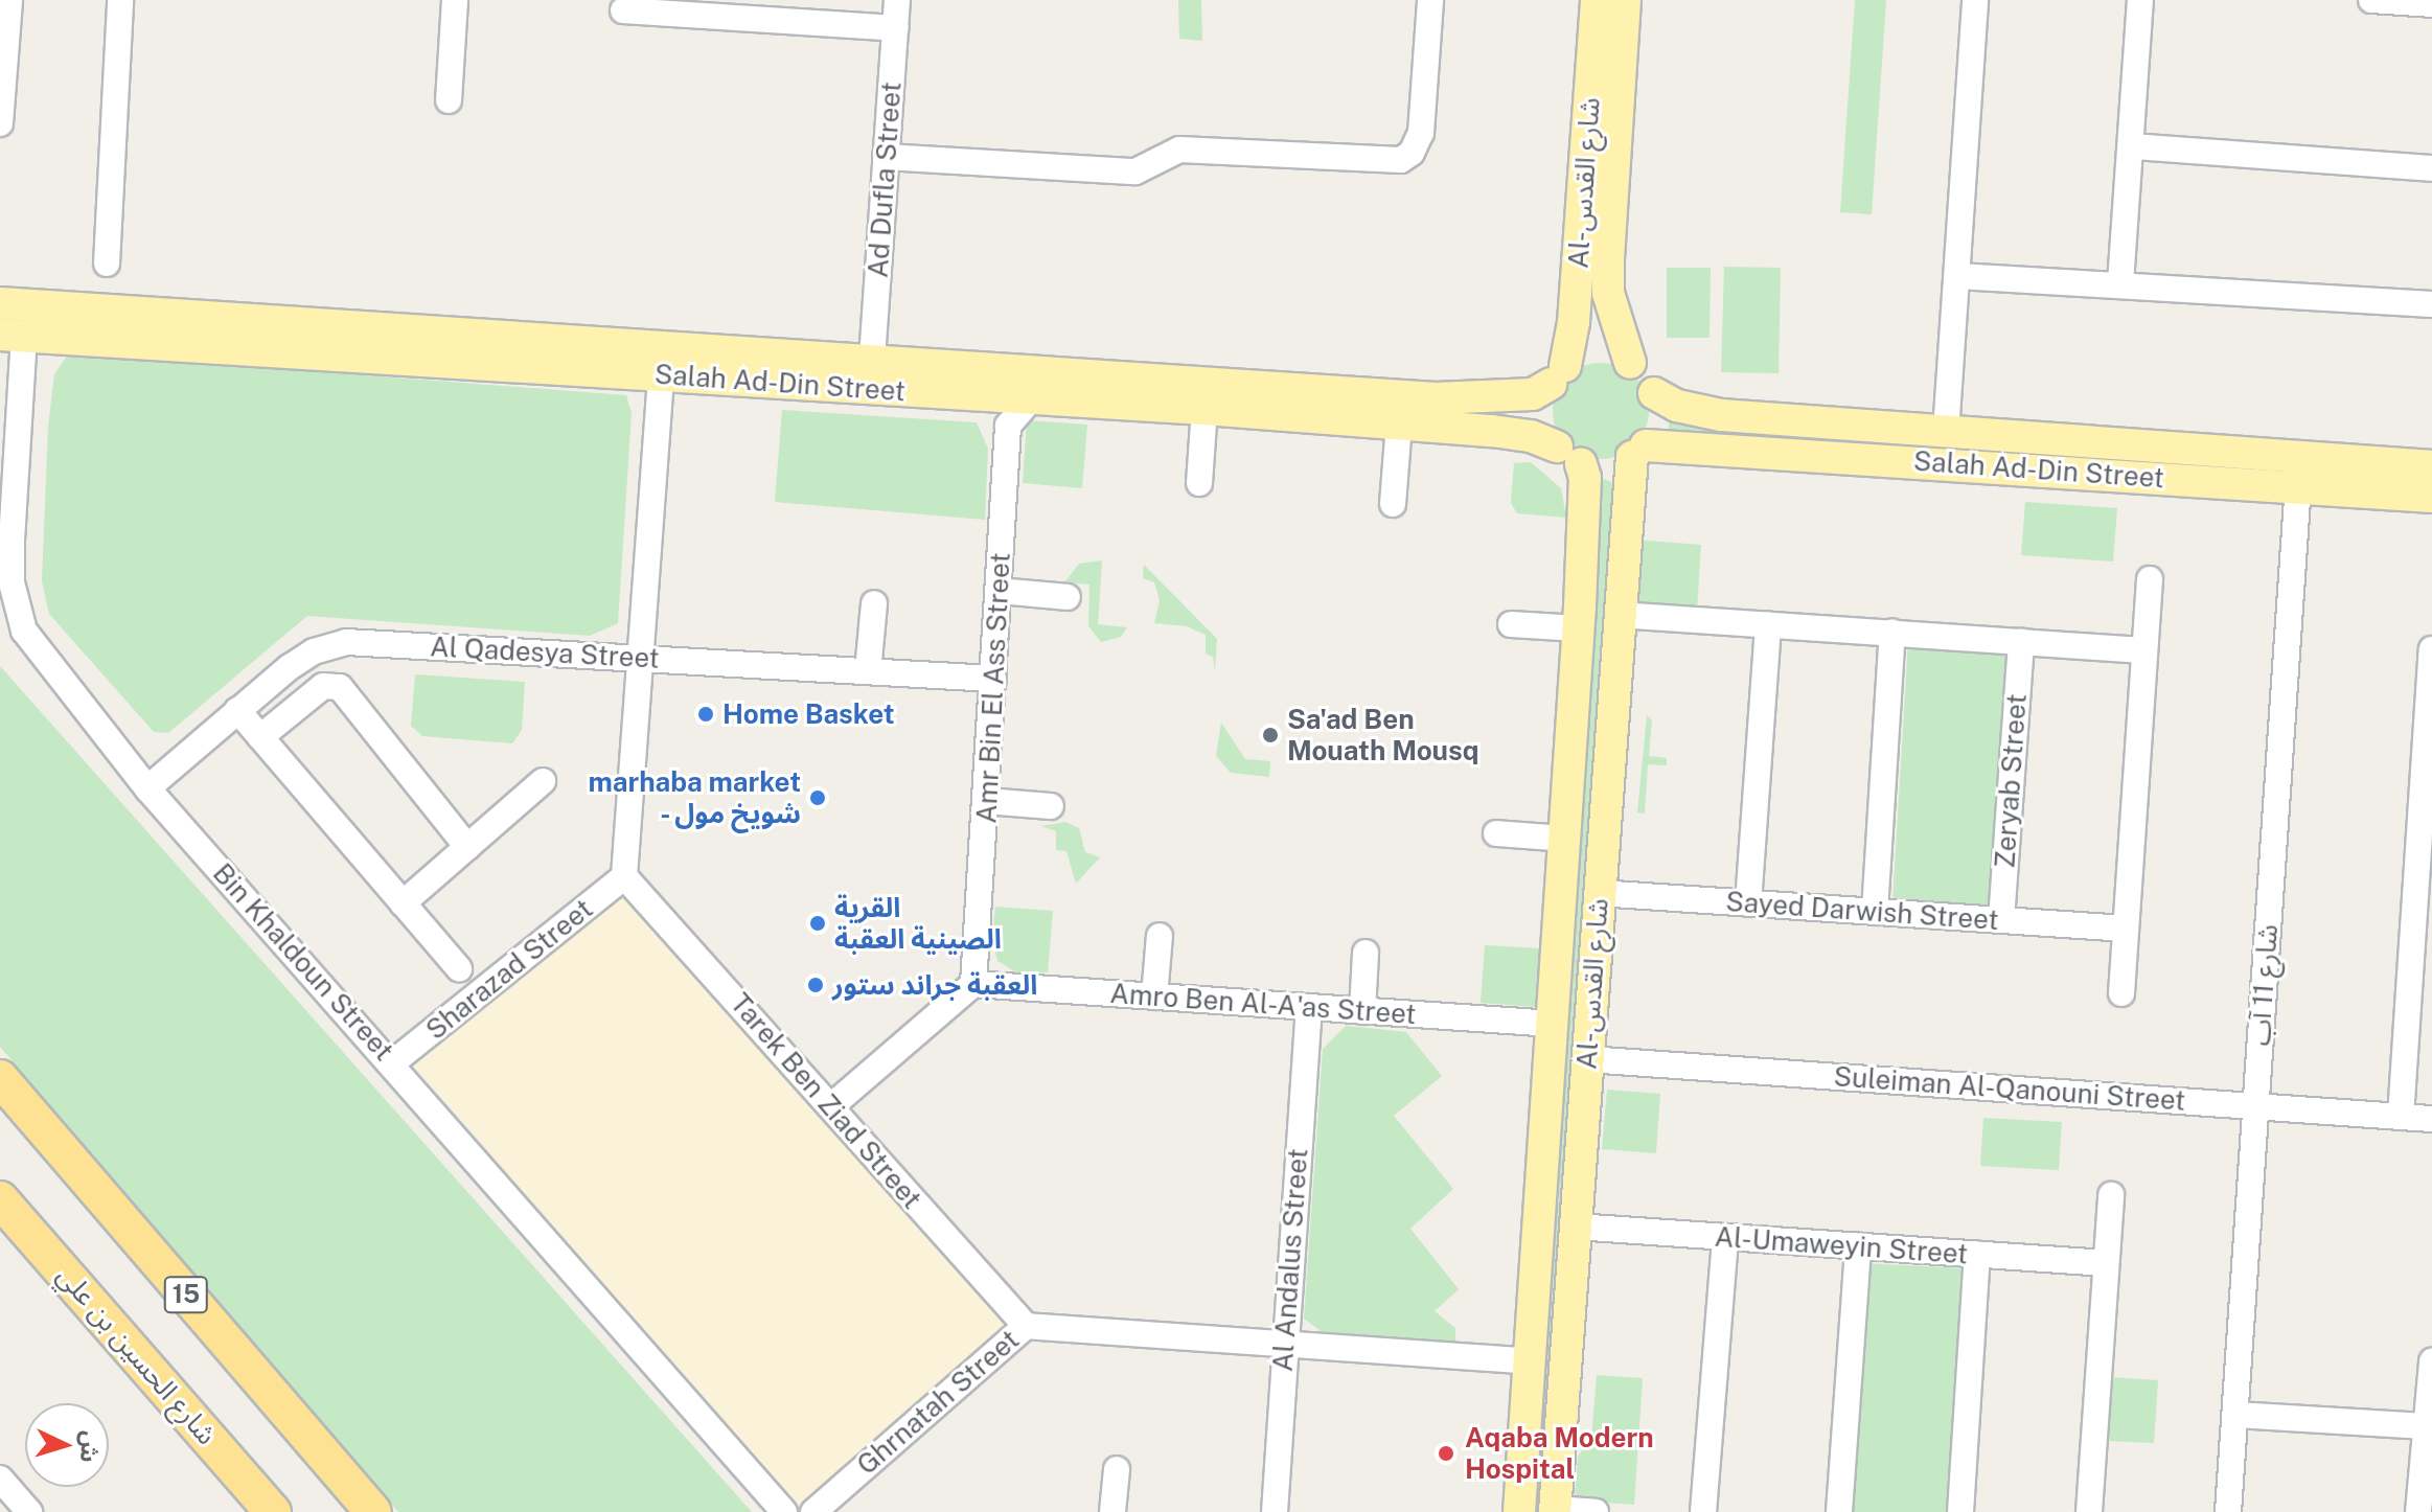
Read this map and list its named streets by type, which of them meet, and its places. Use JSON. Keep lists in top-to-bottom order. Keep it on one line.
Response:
{"streets":{"highway":["15","شارع الحسين بن علي"],"main road":["Al-شارع القدس","Salah Ad-Din Street"],"street":["Ad Dufla Street","Al Qadesya Street","Amr Bin El Ass Street","Zeryab Street","Sayed Darwish Street","Bin Khaldoun Street","Sharazad Street","شارع 11 آب","Amro Ben Al-A'as Street","Suleiman Al-Qanouni Street","Tarek Ben Ziad Street","Al-Umaweyin Street","Al Andalus Street","Ghrnatah Street"]},"crossings":[["Ad Dufla Street","Salah Ad-Din Street"],["Al-شارع القدس","Salah Ad-Din Street"],["Al-شارع القدس","Sayed Darwish Street"],["Al-شارع القدس","Amro Ben Al-A'as Street"],["Al-شارع القدس","Suleiman Al-Qanouni Street"],["Al-شارع القدس","Al-Umaweyin Street"],["Salah Ad-Din Street","Amr Bin El Ass Street"],["Salah Ad-Din Street","Bin Khaldoun Street"],["Salah Ad-Din Street","شارع 11 آب"],["Al Qadesya Street","Amr Bin El Ass Street"],["Al Qadesya Street","Bin Khaldoun Street"],["Amr Bin El Ass Street","Amro Ben Al-A'as Street"],["Zeryab Street","Sayed Darwish Street"],["Bin Khaldoun Street","Sharazad Street"],["Sharazad Street","Tarek Ben Ziad Street"],["شارع 11 آب","Suleiman Al-Qanouni Street"],["Amro Ben Al-A'as Street","Al Andalus Street"],["Tarek Ben Ziad Street","Ghrnatah Street"]],"places":["Home Basket","Sa'ad Ben Mouath Mousq","marhaba market - شويخ مول","القرية الصينية العقبة","العقبة جراند ستور","Aqaba Modern Hospital"],"north":"right"}
